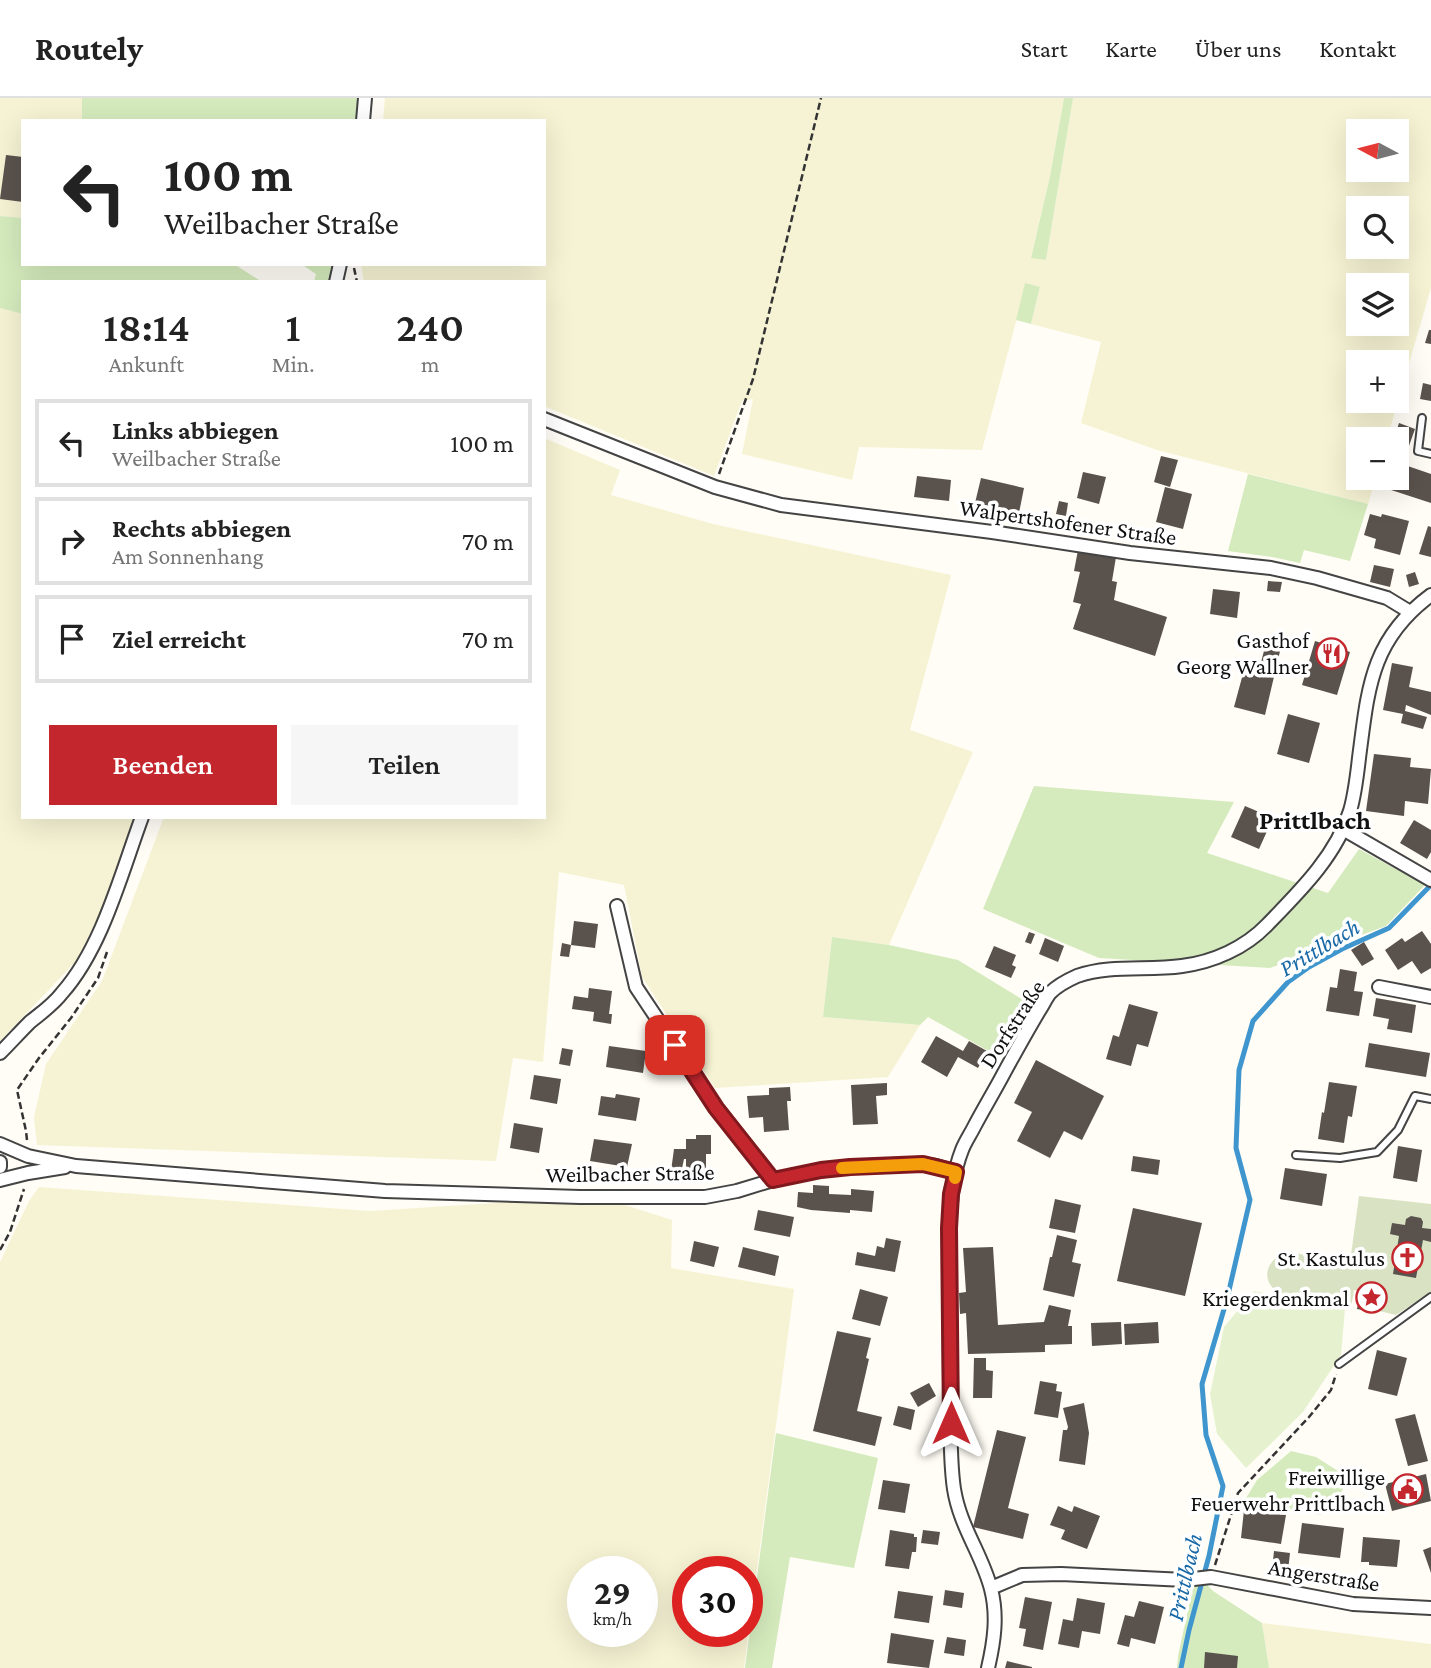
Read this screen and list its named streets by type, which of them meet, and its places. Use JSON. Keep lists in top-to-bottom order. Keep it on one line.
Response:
{"streets":{"street":["Walpertshofener Straße","Dorfstraße","Weilbacher Straße","Angerstraße"]},"crossings":[["Walpertshofener Straße","Dorfstraße"],["Dorfstraße","Weilbacher Straße"],["Dorfstraße","Angerstraße"]],"districts":["Prittlbach"],"water":["Prittlbach"],"places":{"restaurant":["Gasthof Georg Wallner"],"church":["St. Kastulus"],"place":["Kriegerdenkmal"],"public building":["Freiwillige Feuerwehr Prittlbach"]},"north":"left","page":{"header":"Routely","nav":["Start","Karte","Über uns","Kontakt"],"map_buttons":["+","−"],"turn":["100 m","Weilbacher Straße"],"eta":["18:14","Ankunft","1","Min.","240","m"],"list":[{"name":"Links abbiegen","note":"Weilbacher Straße","value":"100 m"},{"name":"Rechts abbiegen","note":"Am Sonnenhang","value":"70 m"},{"name":"Ziel erreicht","value":"70 m"}],"buttons":["Beenden","Teilen"],"speed":"29 km/h","limit":"30"}}
